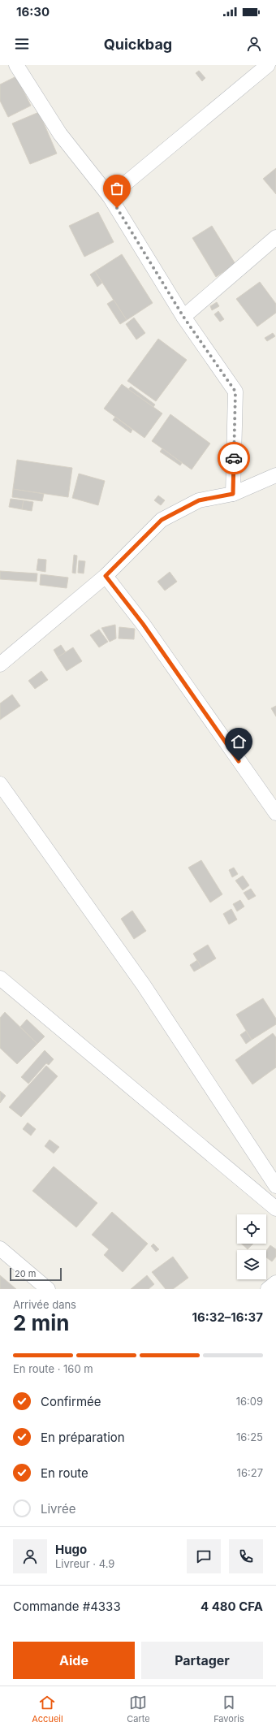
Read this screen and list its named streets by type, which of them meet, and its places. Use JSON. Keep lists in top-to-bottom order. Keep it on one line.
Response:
{"scale_bar":"20 m","page":{"status":"16:30","header":"Quickbag","scale":"20 m","heading":["2 min","Arrivée dans","16:32–16:37"],"panel":["Hugo","Livreur · 4.9","Commande #4333","4 480 CFA"],"bar":"En route · 160 m","list":[["Confirmée","16:09"],["En préparation","16:25"],["En route","16:27"],"Livrée"],"buttons":["Aide","Partager"],"tabs":["Accueil","Carte","Favoris"]}}
